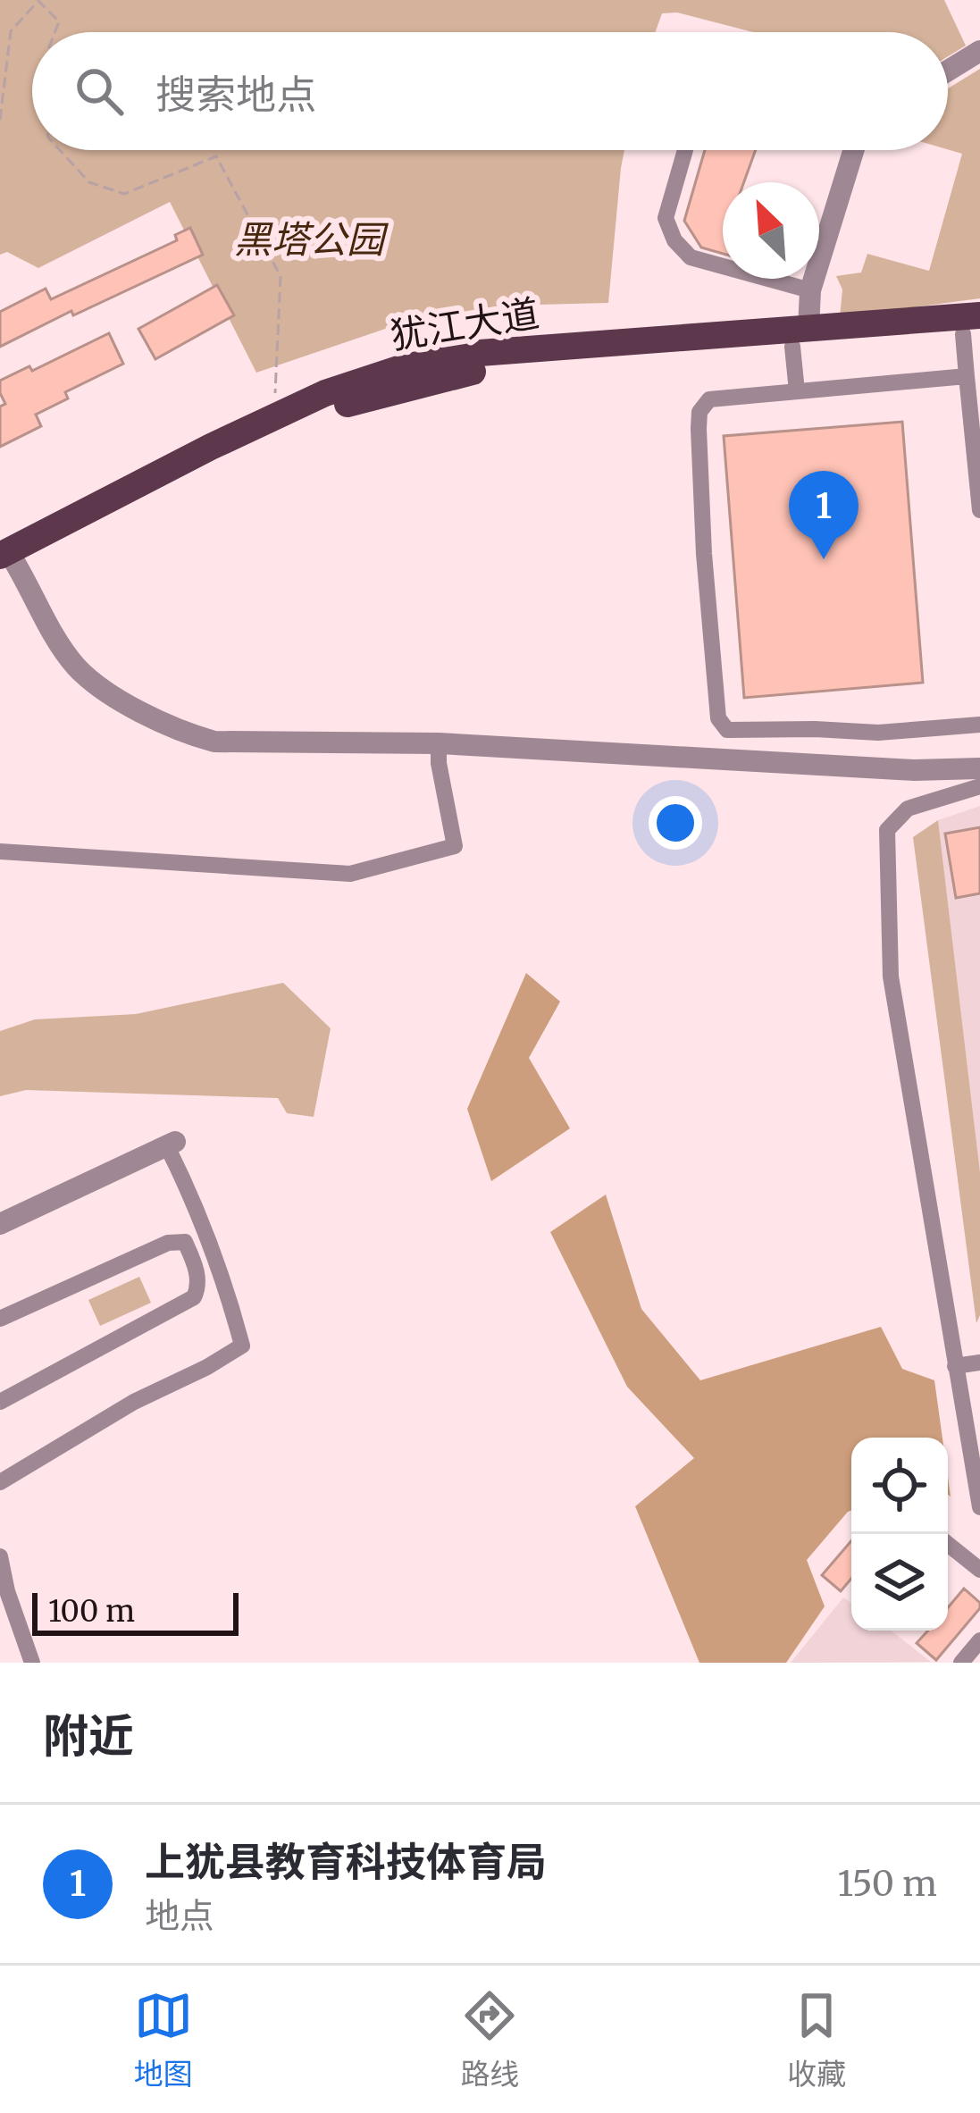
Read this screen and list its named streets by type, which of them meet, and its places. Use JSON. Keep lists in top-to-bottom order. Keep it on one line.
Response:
{"streets":{"main road":["犹江大道"]},"parks":["黑塔公园"],"scale_bar":"100 m","north":"top left","page":{"search":"搜索地点","pins":"1","scale":"100 m","heading":"附近","list":[{"mark":"1","name":"上犹县教育科技体育局","note":"地点","value":"150 m"}],"nav":["地图","路线","收藏"]}}
